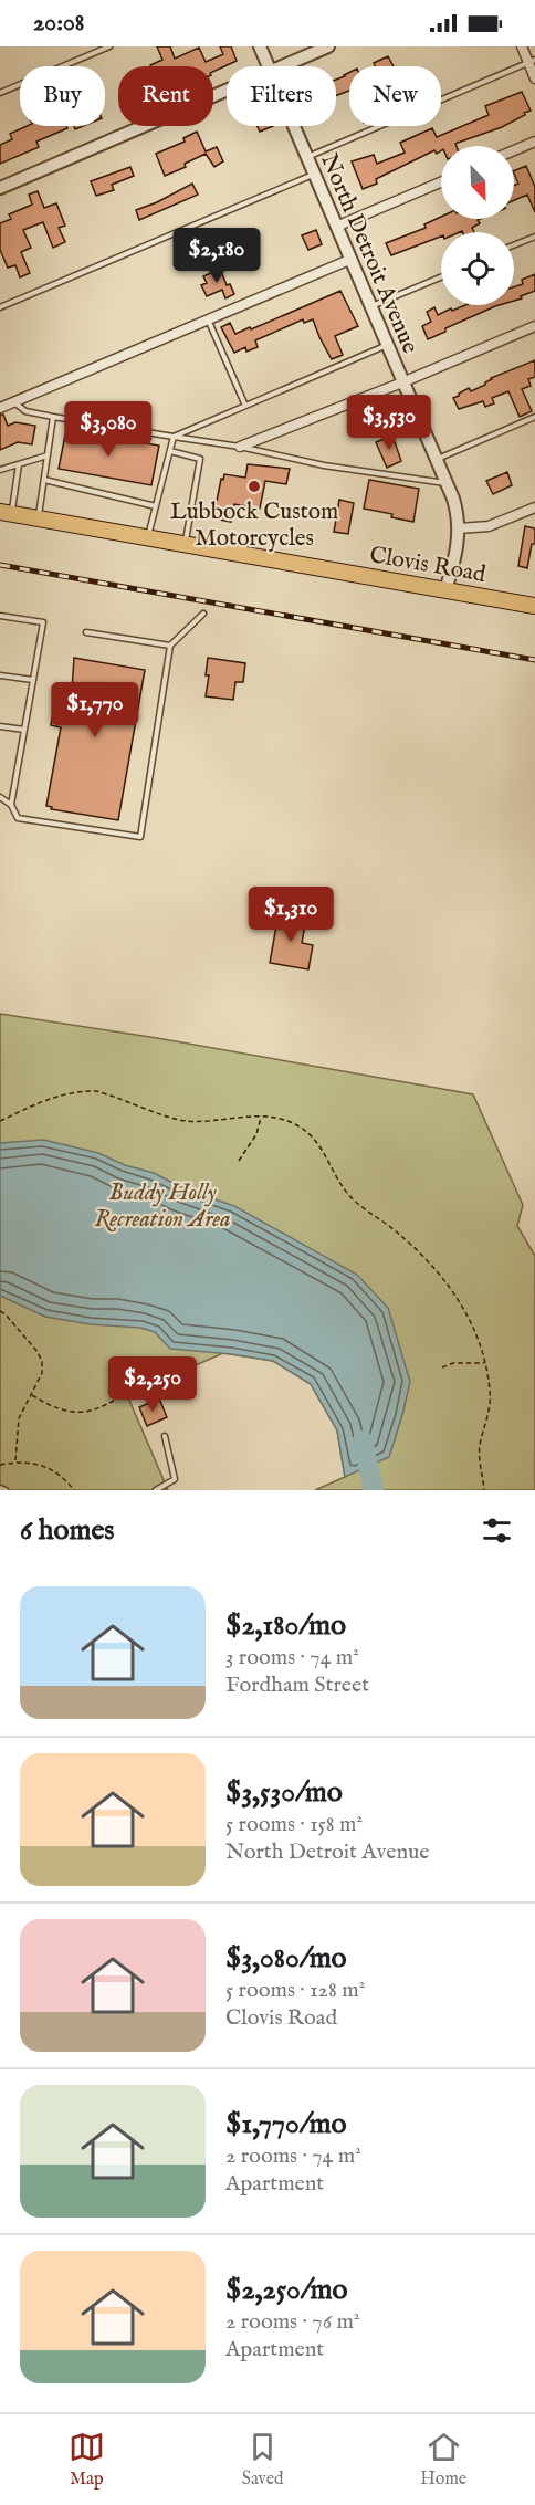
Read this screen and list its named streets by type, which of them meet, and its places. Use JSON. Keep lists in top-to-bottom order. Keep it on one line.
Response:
{"streets":{"highway":["Clovis Road"],"street":["North Detroit Avenue"]},"crossings":[["North Detroit Avenue","Clovis Road"]],"parks":["Buddy Holly Recreation Area"],"places":["Lubbock Custom Motorcycles"],"north":"bottom right","page":{"status":"20:08","chip":["Buy","Rent","Filters","New"],"price":["$2,180","$3,530","$3,080","$1,770","$1,310","$2,250"],"heading":"6 homes","list":[{"name":"$2,180/mo","note":"3 rooms · 74 m² · Fordham Street"},{"name":"$3,530/mo","note":"5 rooms · 158 m² · North Detroit Avenue"},{"name":"$3,080/mo","note":"5 rooms · 128 m² · Clovis Road"},{"name":"$1,770/mo","note":"2 rooms · 74 m² · Apartment"},{"name":"$2,250/mo","note":"2 rooms · 76 m² · Apartment"}],"tabs":["Map","Saved","Home"]}}
